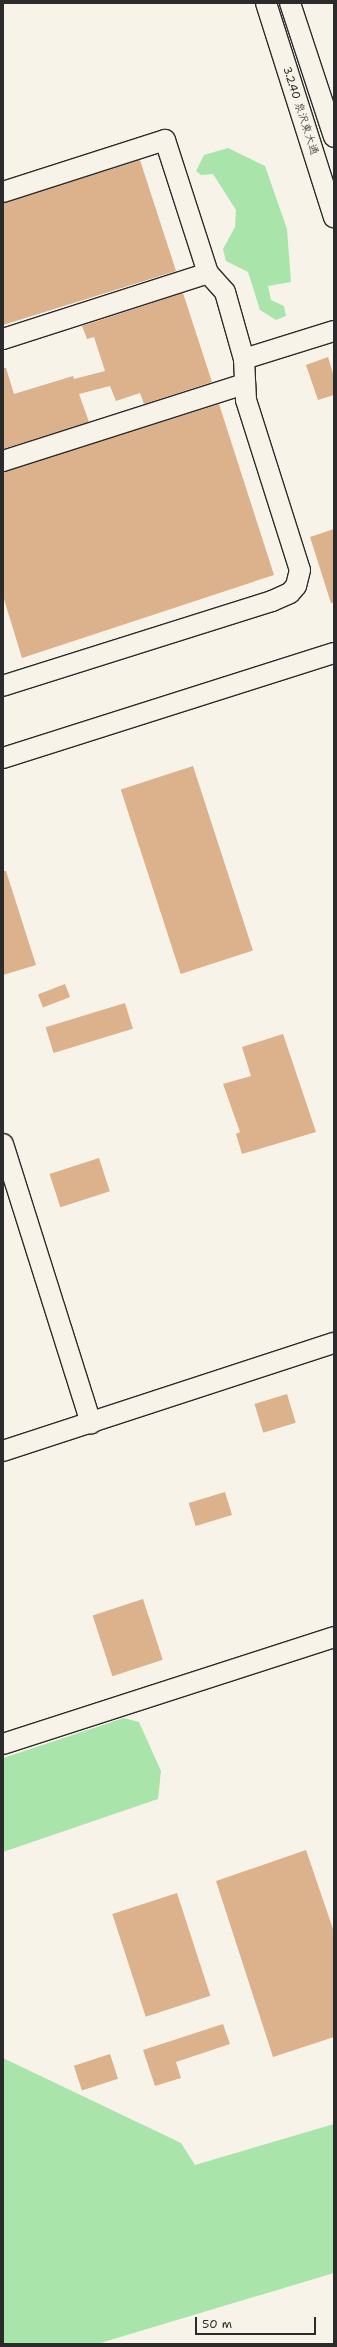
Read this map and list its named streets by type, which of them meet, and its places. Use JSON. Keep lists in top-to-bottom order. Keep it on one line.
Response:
{"streets":{"street":["3.2.40 泉沢東大通"]},"scale_bar":"50 m"}
